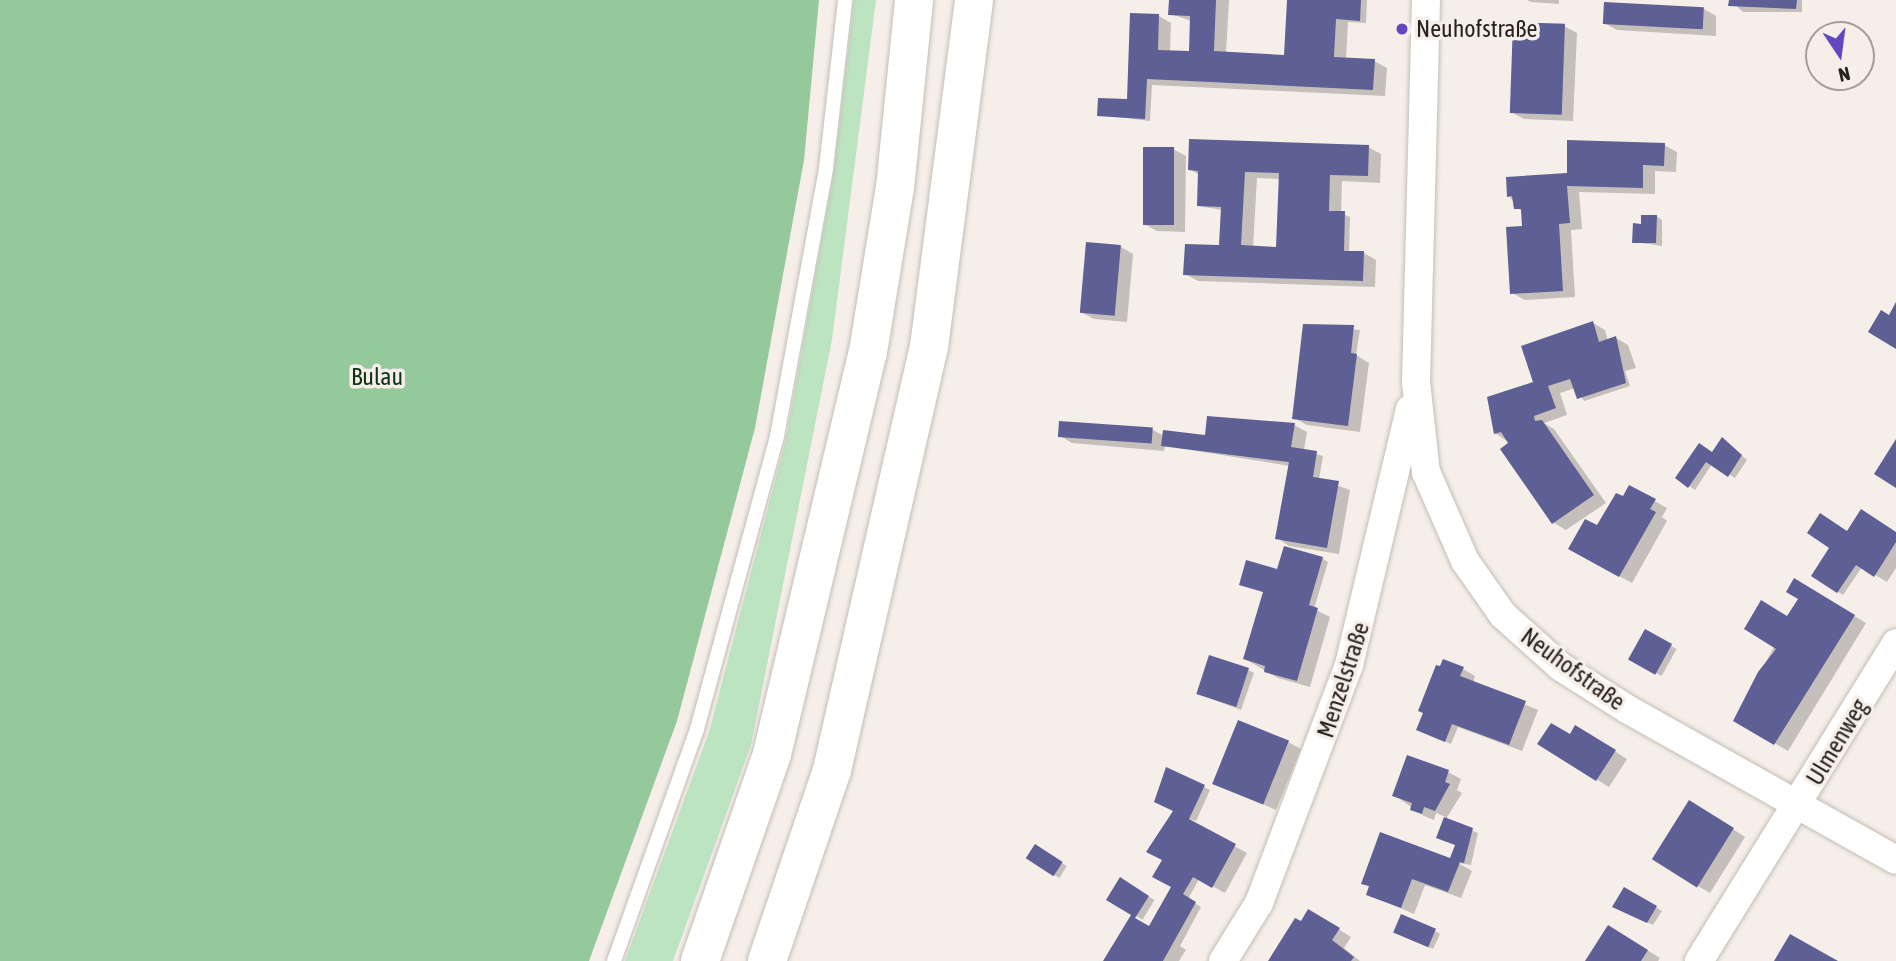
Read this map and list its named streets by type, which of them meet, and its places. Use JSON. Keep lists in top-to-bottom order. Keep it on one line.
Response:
{"streets":{"street":["Neuhofstraße","Menzelstraße","Ulmenweg"]},"crossings":[["Neuhofstraße","Menzelstraße"],["Neuhofstraße","Ulmenweg"]],"parks":["Bulau"],"places":["Neuhofstraße"],"north":"bottom"}
